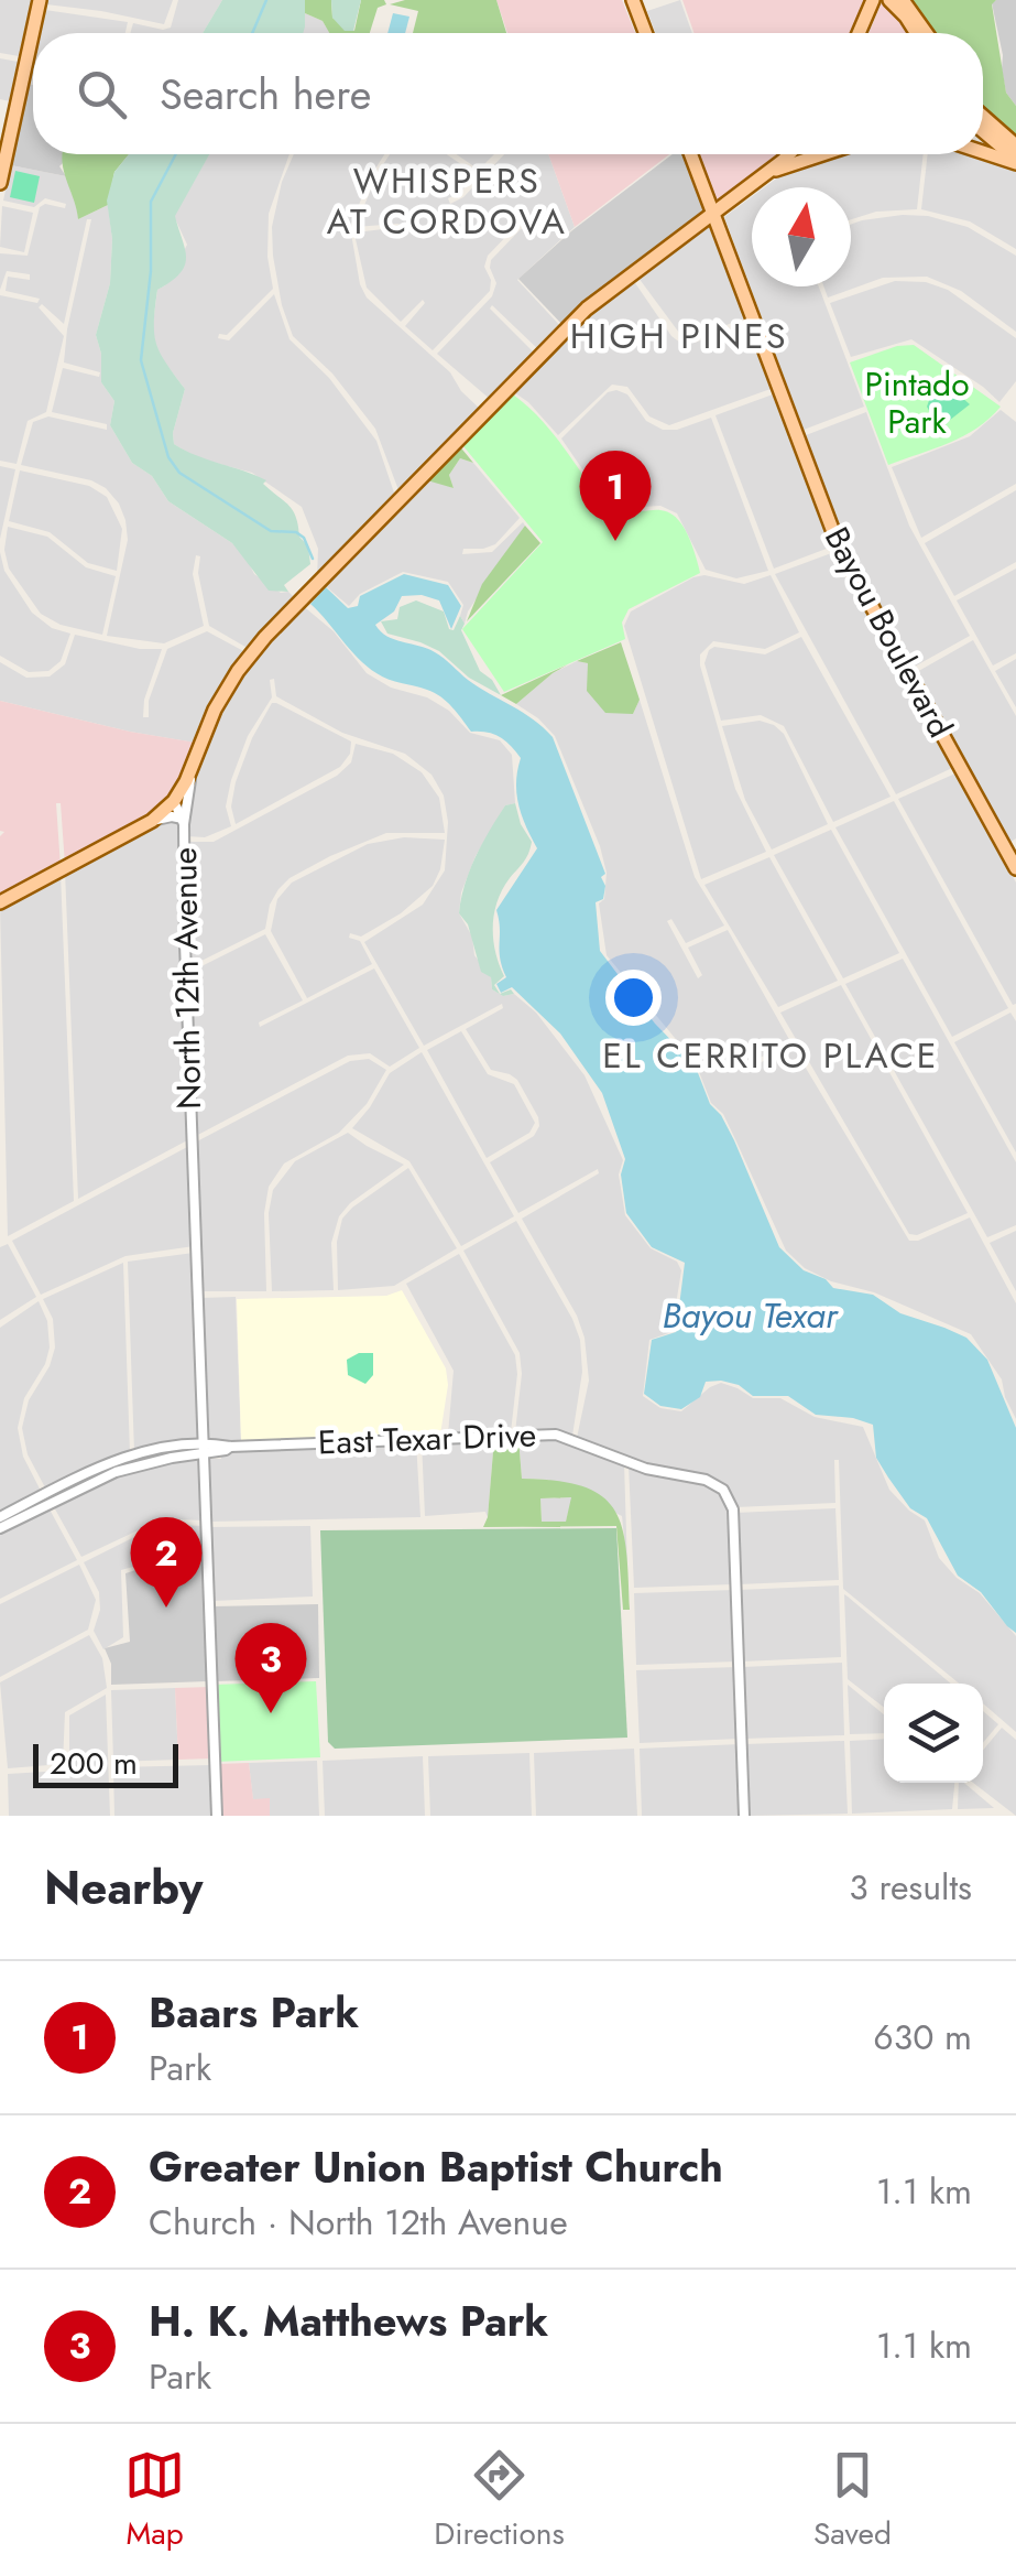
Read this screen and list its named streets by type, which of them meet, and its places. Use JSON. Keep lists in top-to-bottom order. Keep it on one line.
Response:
{"streets":{"main road":["Bayou Boulevard","North 12th Avenue"],"street":["East Texar Drive"]},"crossings":[["Bayou Boulevard","North 12th Avenue"],["North 12th Avenue","East Texar Drive"]],"districts":["WHISPERS AT CORDOVA","HIGH PINES","EL CERRITO PLACE"],"water":["Bayou Texar"],"parks":["Pintado Park"],"scale_bar":"200 m","north":"top","page":{"search":"Search here","pins":["1","2","3"],"scale":"200 m","heading":["Nearby","3 results"],"list":[{"mark":"1","name":"Baars Park","note":"Park","value":"630 m"},{"mark":"2","name":"Greater Union Baptist Church","note":"Church · North 12th Avenue","value":"1.1 km"},{"mark":"3","name":"H. K. Matthews Park","note":"Park","value":"1.1 km"}],"nav":["Map","Directions","Saved"]}}
